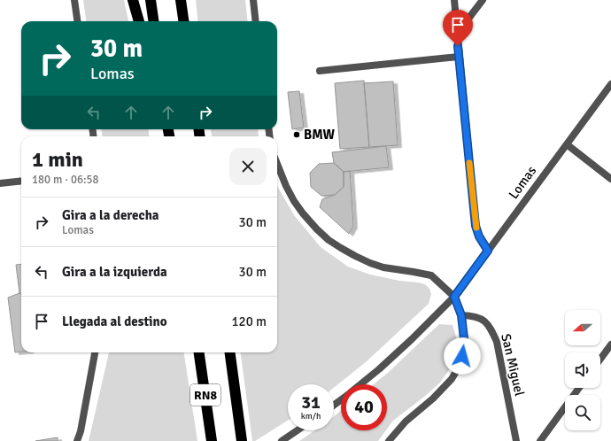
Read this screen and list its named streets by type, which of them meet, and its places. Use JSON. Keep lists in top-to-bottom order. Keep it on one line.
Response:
{"streets":{"highway":["RN8"],"street":["Lomas","San Miguel"]},"places":["BMW"],"north":"left","page":{"turn":["30 m","Lomas"],"heading":["1 min","180 m · 06:58"],"list":[{"name":"Gira a la derecha","note":"Lomas","value":"30 m"},{"name":"Gira a la izquierda","value":"30 m"},{"name":"Llegada al destino","value":"120 m"}],"speed":"31 km/h","limit":"40"}}
